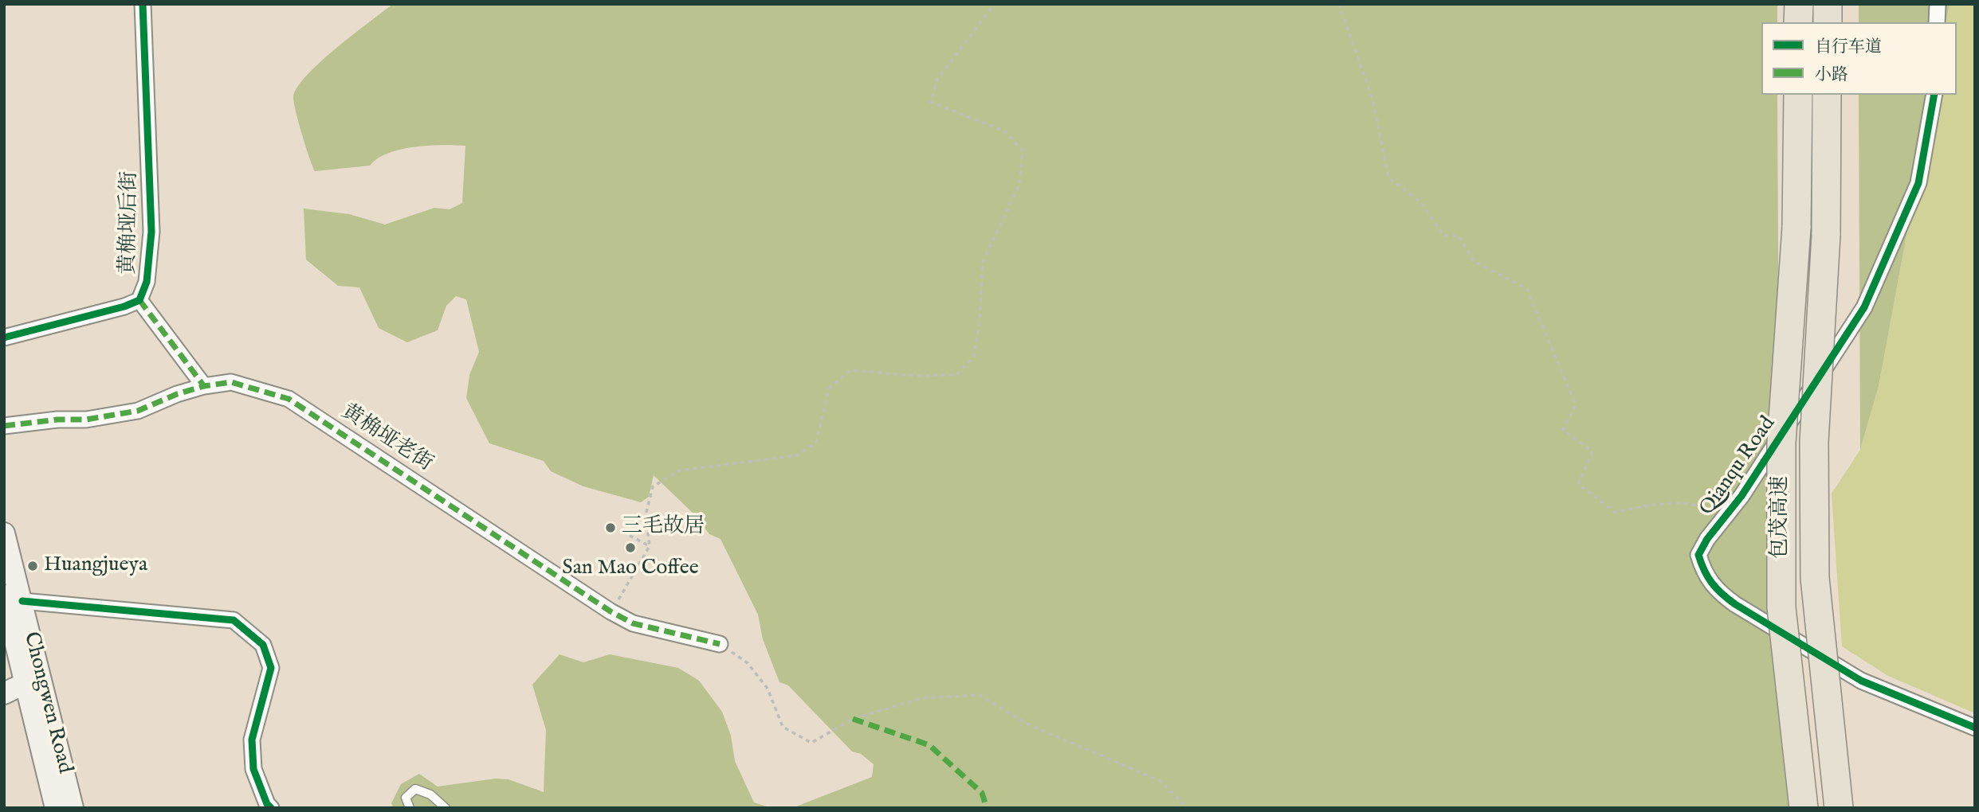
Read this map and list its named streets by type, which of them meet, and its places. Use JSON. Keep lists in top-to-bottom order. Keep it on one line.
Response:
{"streets":{"highway":["包茂高速"],"main road":["Chongwen Road"],"street":["黄桷垭后街","黄桷垭老街","Qianqu Road"]},"places":["三毛故居","San Mao Coffee","Huangjueya"],"legend":["自行车道","小路"]}
